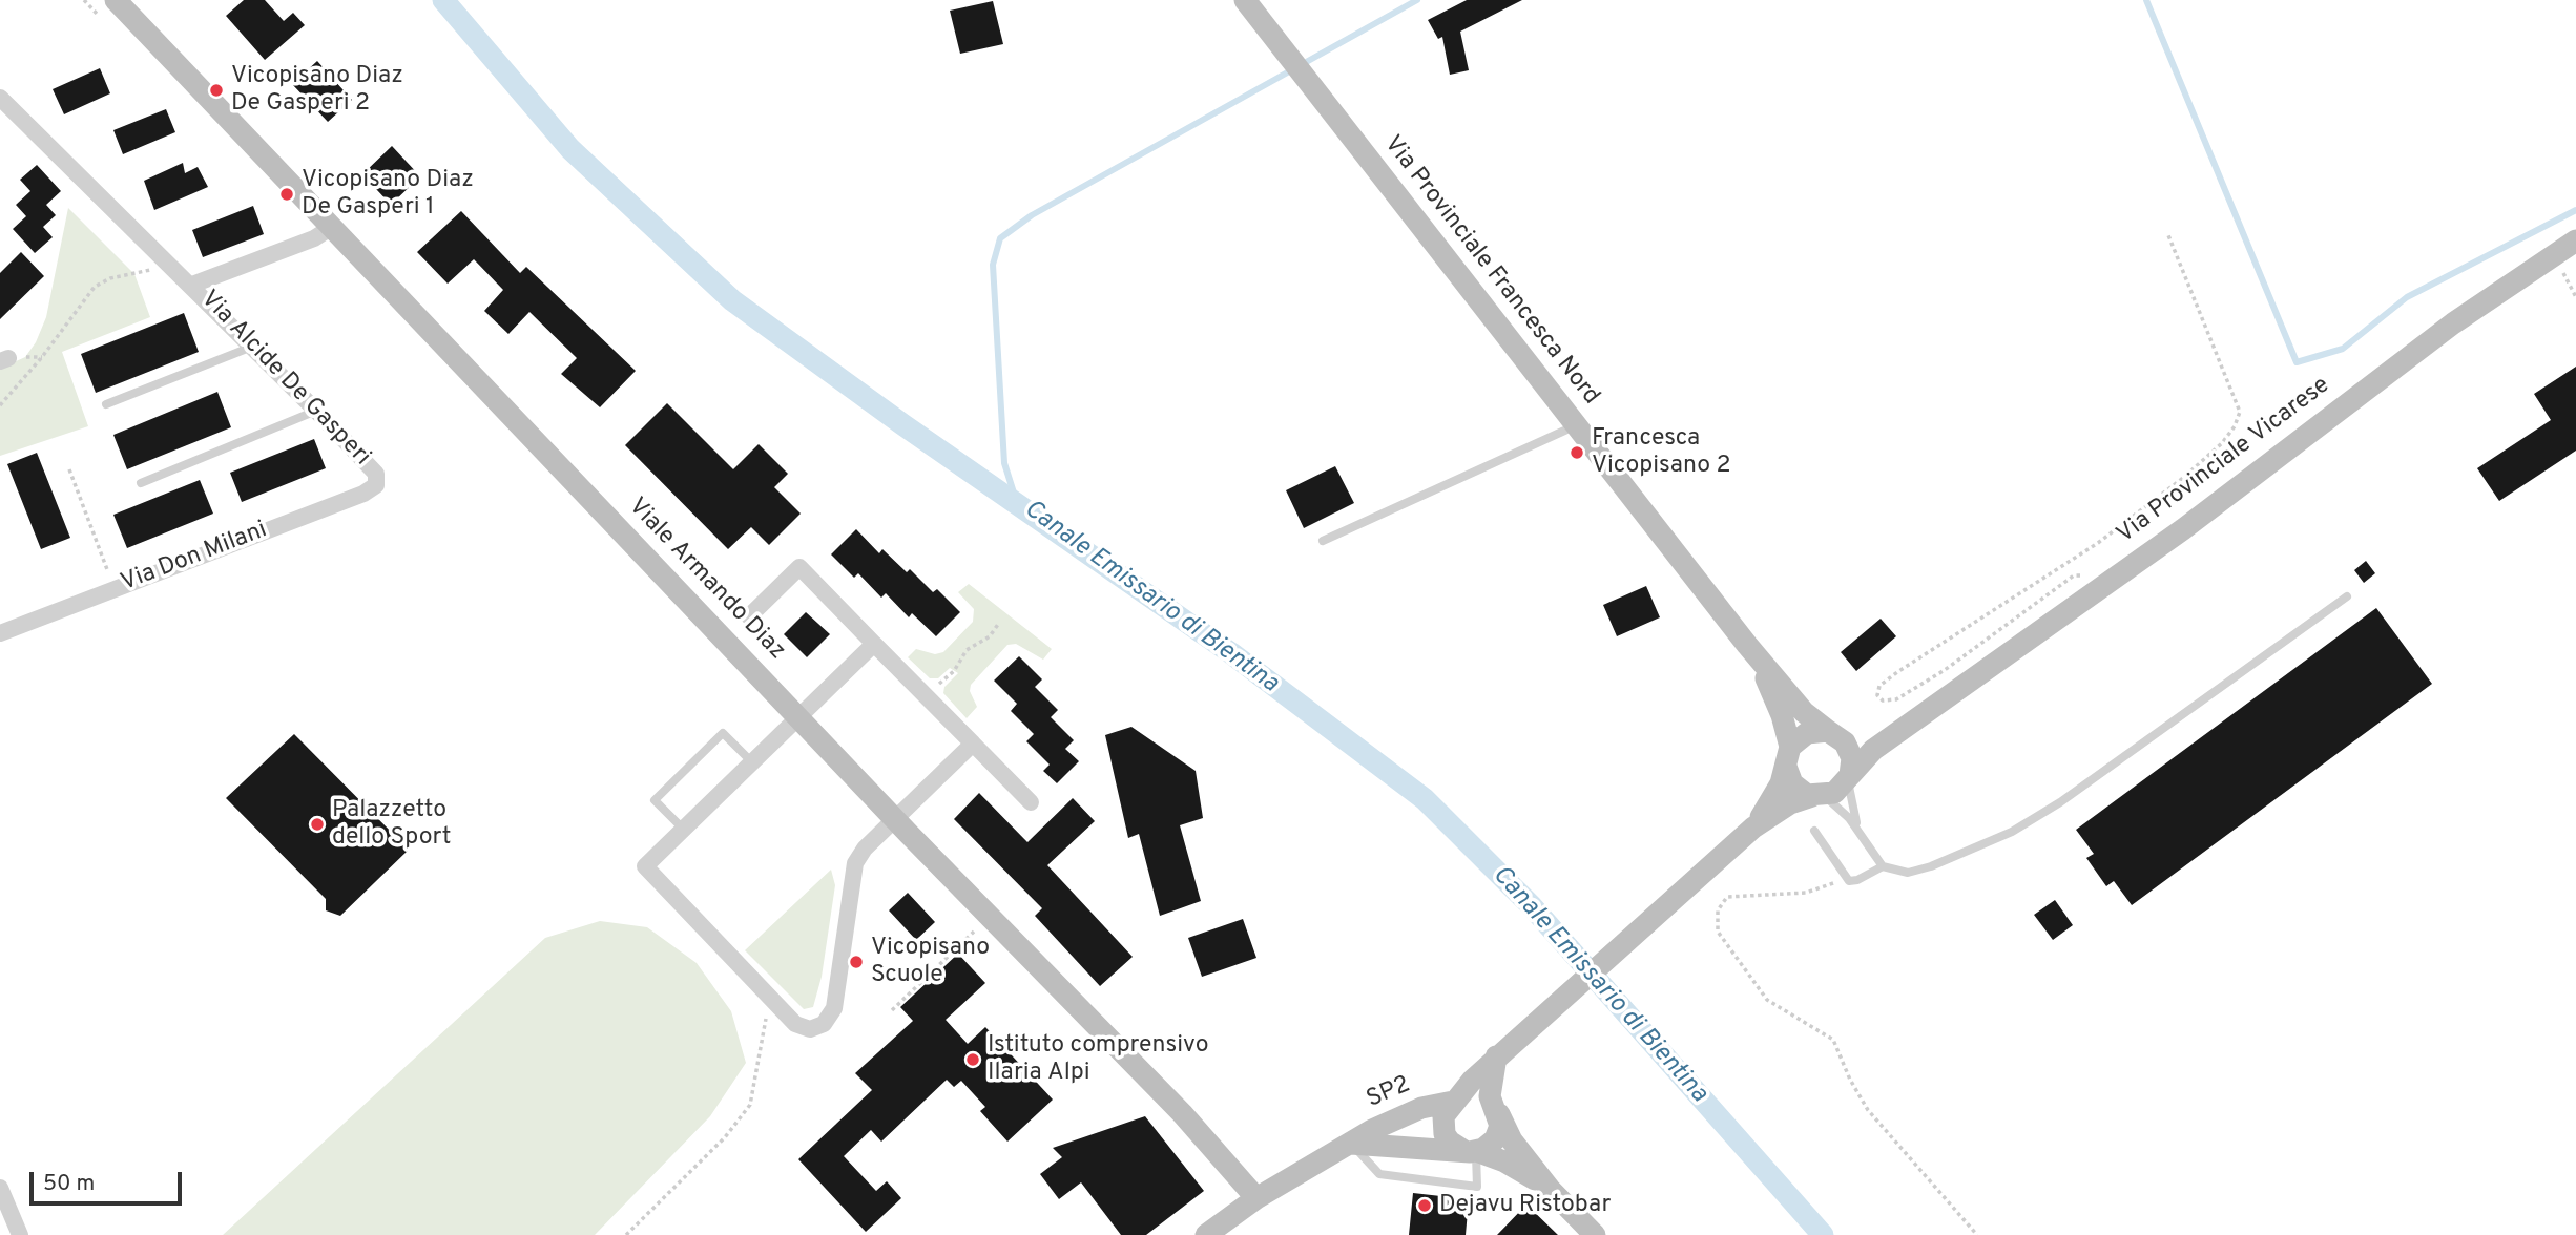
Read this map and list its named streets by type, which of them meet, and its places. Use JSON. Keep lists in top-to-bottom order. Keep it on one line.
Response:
{"streets":{"main road":["Via Provinciale Francesca Nord","Via Provinciale Vicarese","Viale Armando Diaz","SP2"],"street":["Via Alcide De Gasperi","Via Don Milani"]},"crossings":[["Via Alcide De Gasperi","Via Don Milani"],["Via Alcide De Gasperi","Viale Armando Diaz"],["Via Provinciale Vicarese","SP2"]],"water":["Canale Emissario di Bientina"],"places":["Vicopisano Diaz De Gasperi 2","Vicopisano Diaz De Gasperi 1","Francesca Vicopisano 2","Palazzetto dello Sport","Vicopisano Scuole","Istituto comprensivo Ilaria Alpi","Dejavu Ristobar"],"scale_bar":"50 m"}
